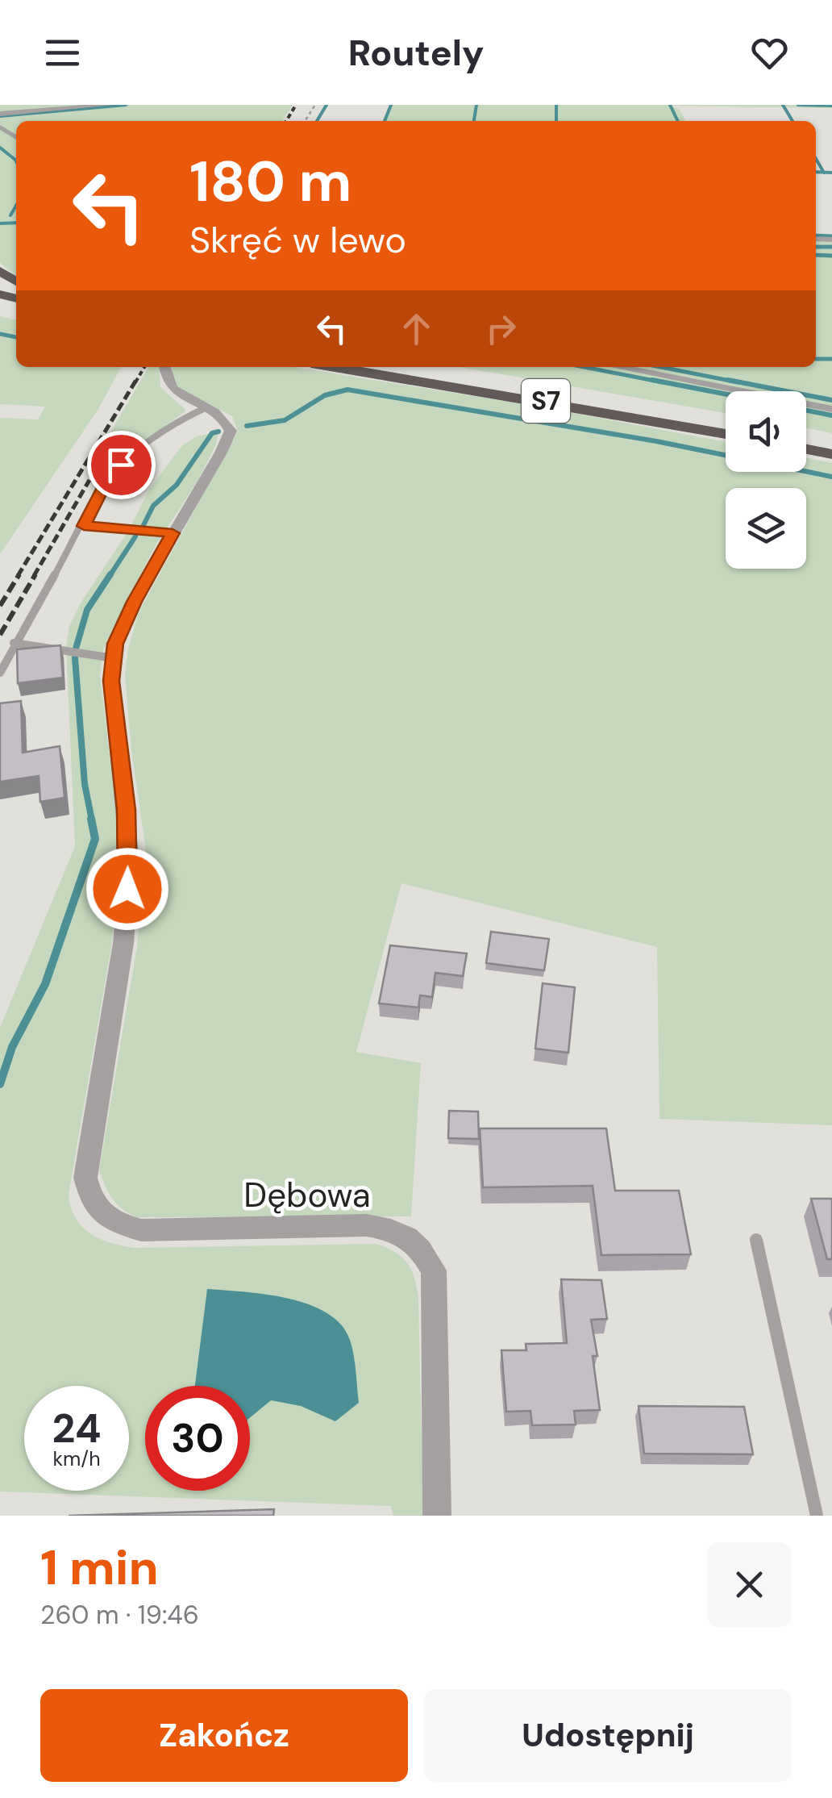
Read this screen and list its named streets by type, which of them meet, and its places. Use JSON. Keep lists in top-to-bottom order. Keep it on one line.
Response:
{"streets":{"highway":["S7"],"street":["Dębowa"]},"page":{"header":"Routely","turn":["180 m","Skręć w lewo"],"speed":"24 km/h","limit":"30","heading":["1 min","260 m · 19:46"],"buttons":["Zakończ","Udostępnij"]}}
